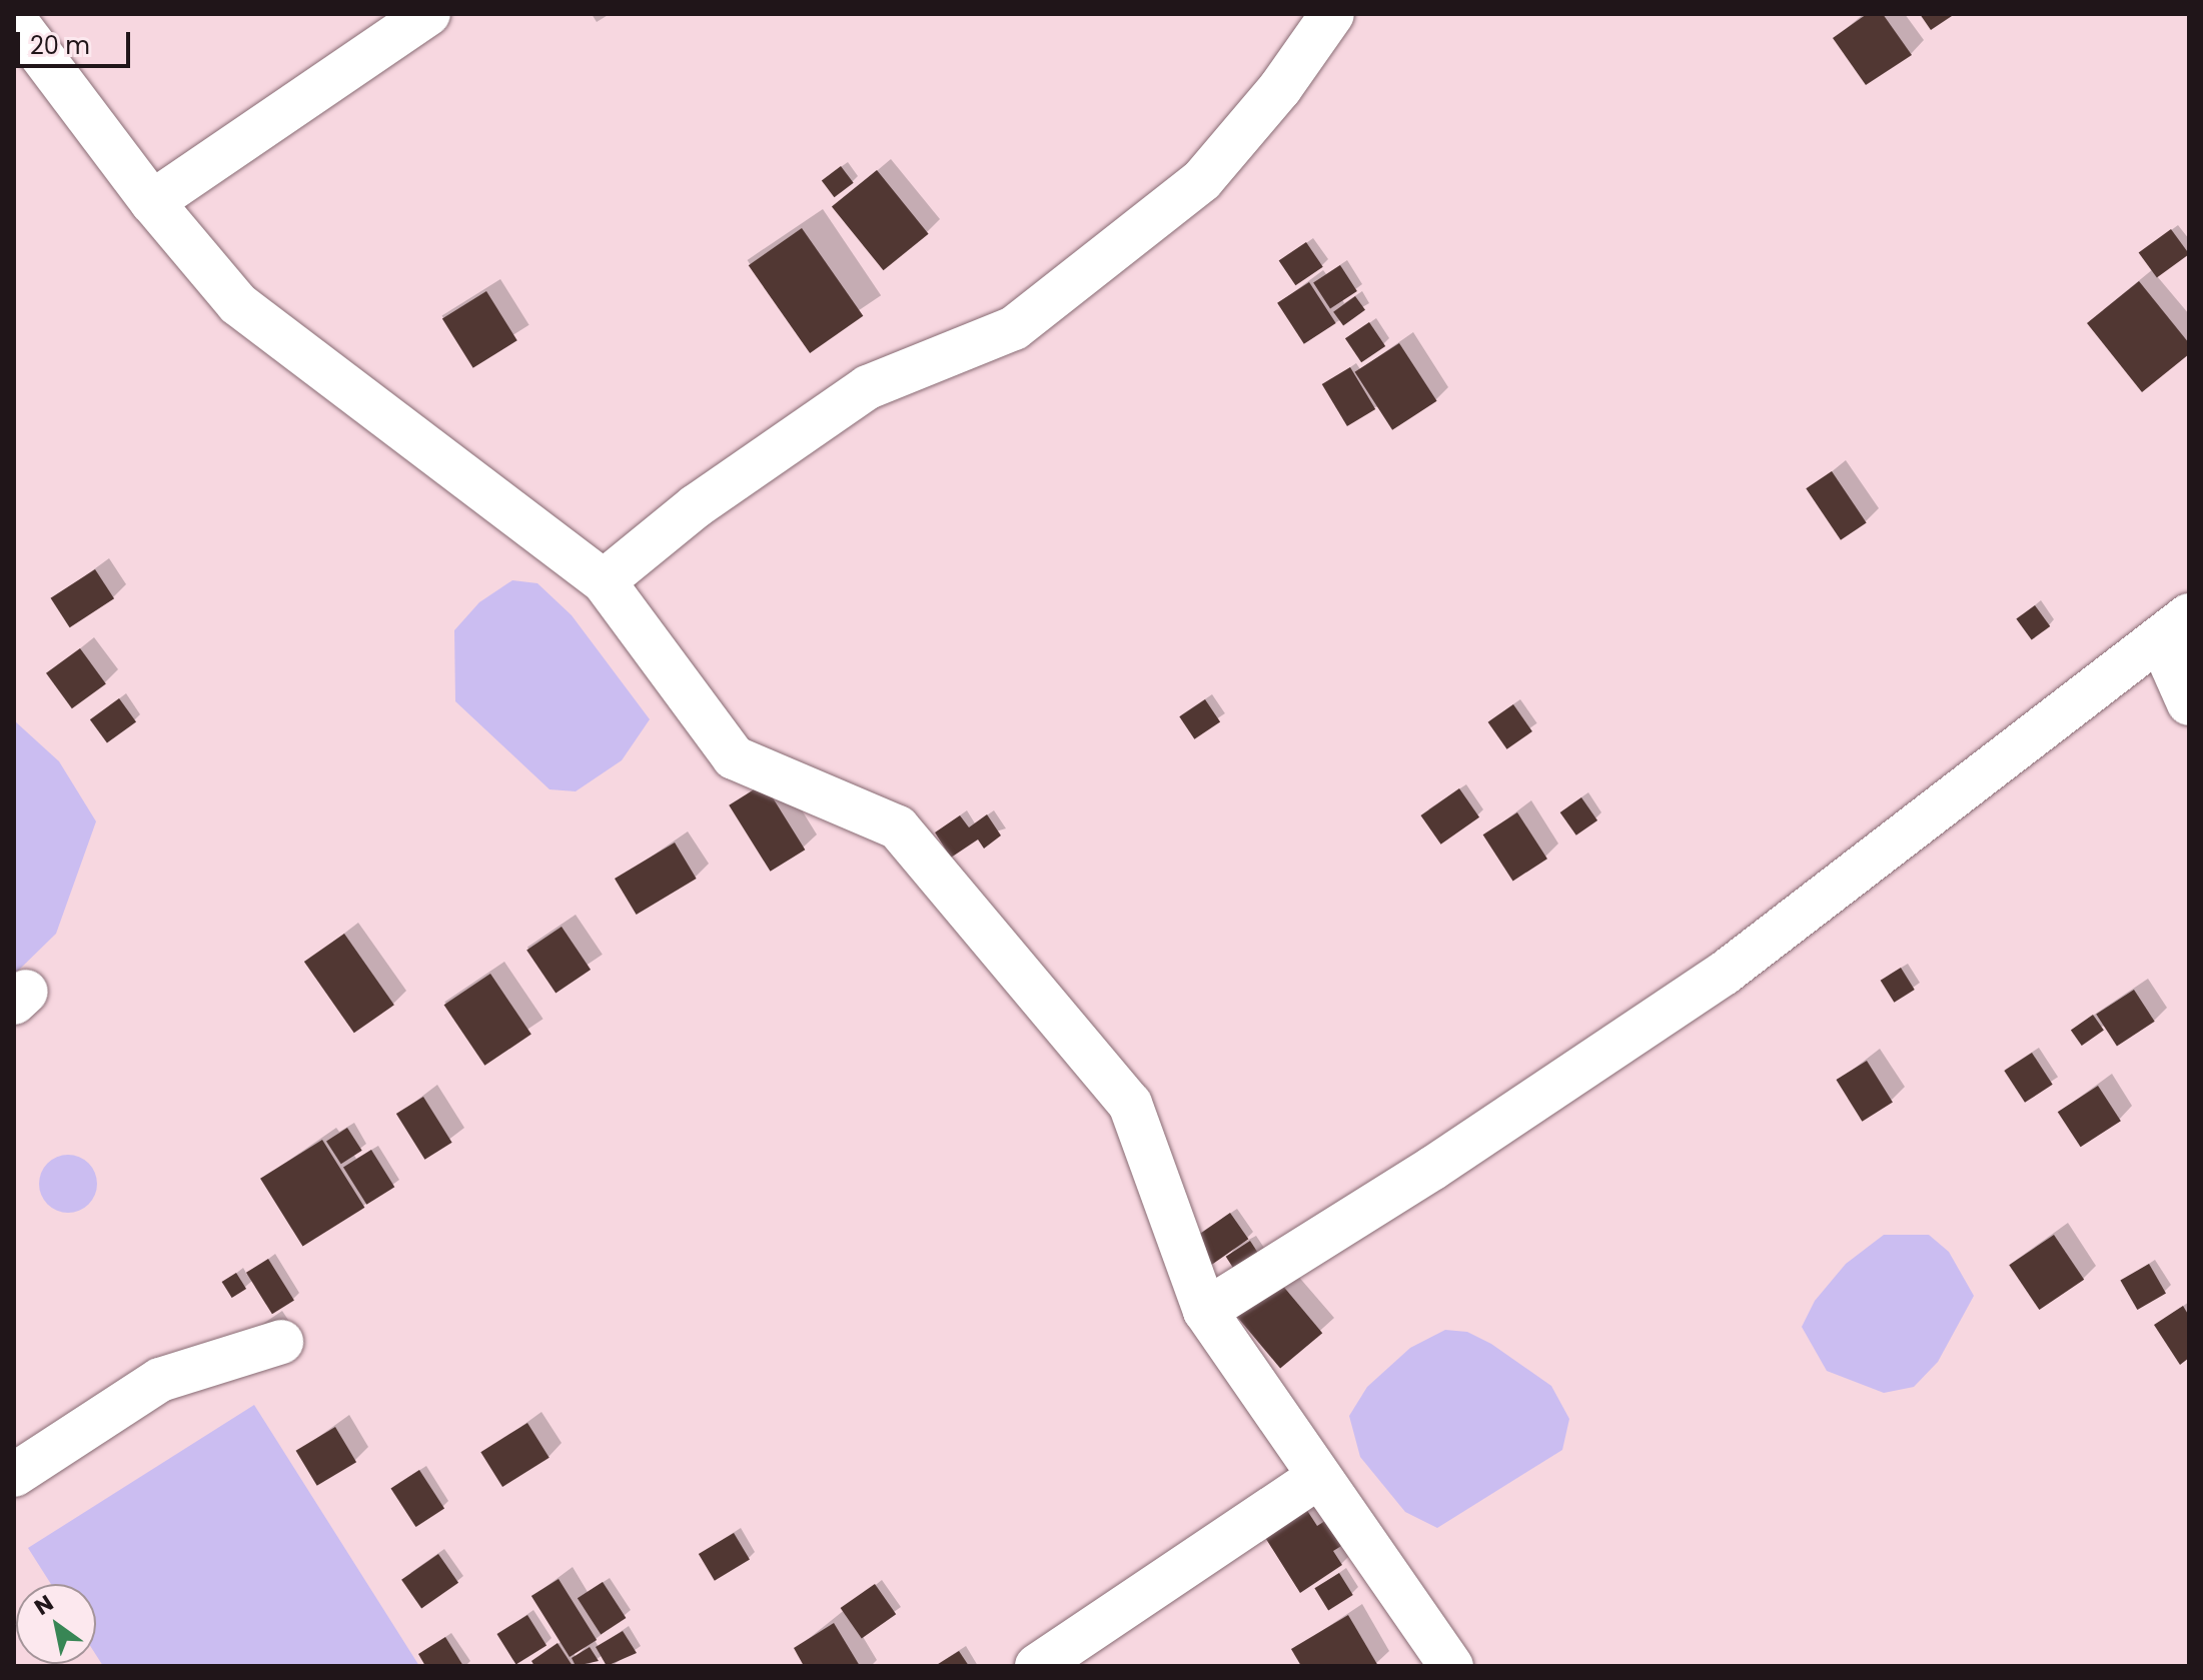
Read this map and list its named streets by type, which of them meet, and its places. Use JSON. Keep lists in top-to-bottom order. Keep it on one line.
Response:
{"scale_bar":"20 m","north":"top left"}
